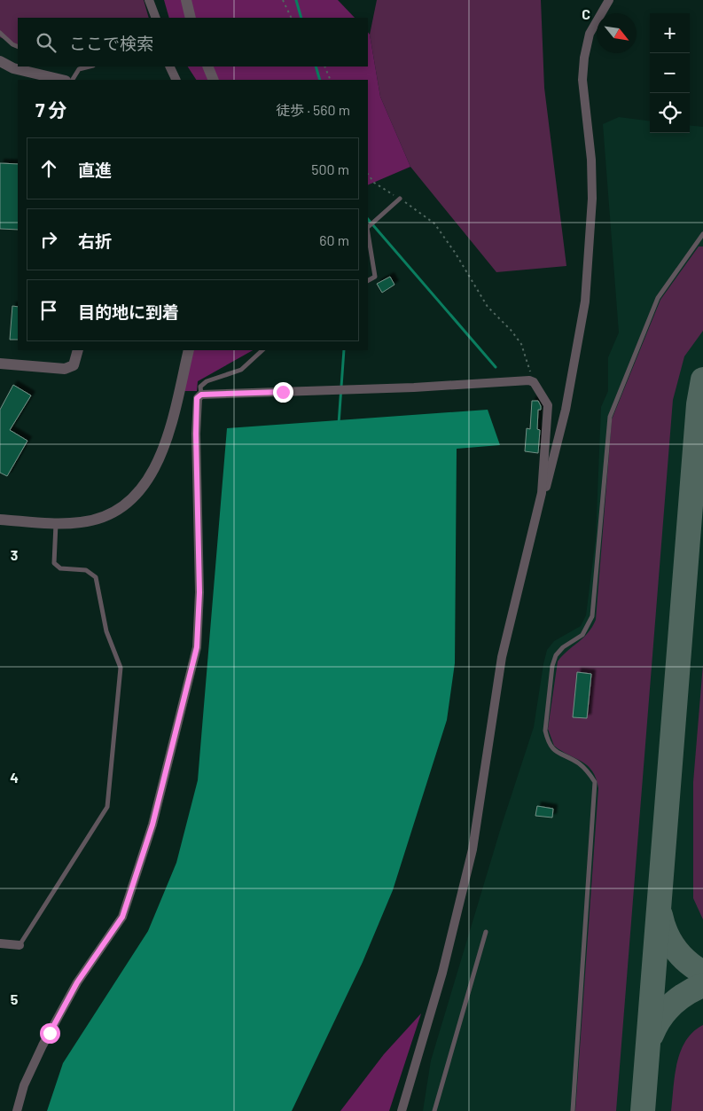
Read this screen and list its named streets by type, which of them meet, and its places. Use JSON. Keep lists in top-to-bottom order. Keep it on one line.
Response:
{"north":"bottom right","page":{"map_buttons":["+","−"],"search":"ここで検索","heading":["7 分","徒歩 · 560 m"],"list":[["直進","500 m"],["右折","60 m"],"目的地に到着"]},"grid":{"columns":["C"],"rows":["3","4","5"]}}
